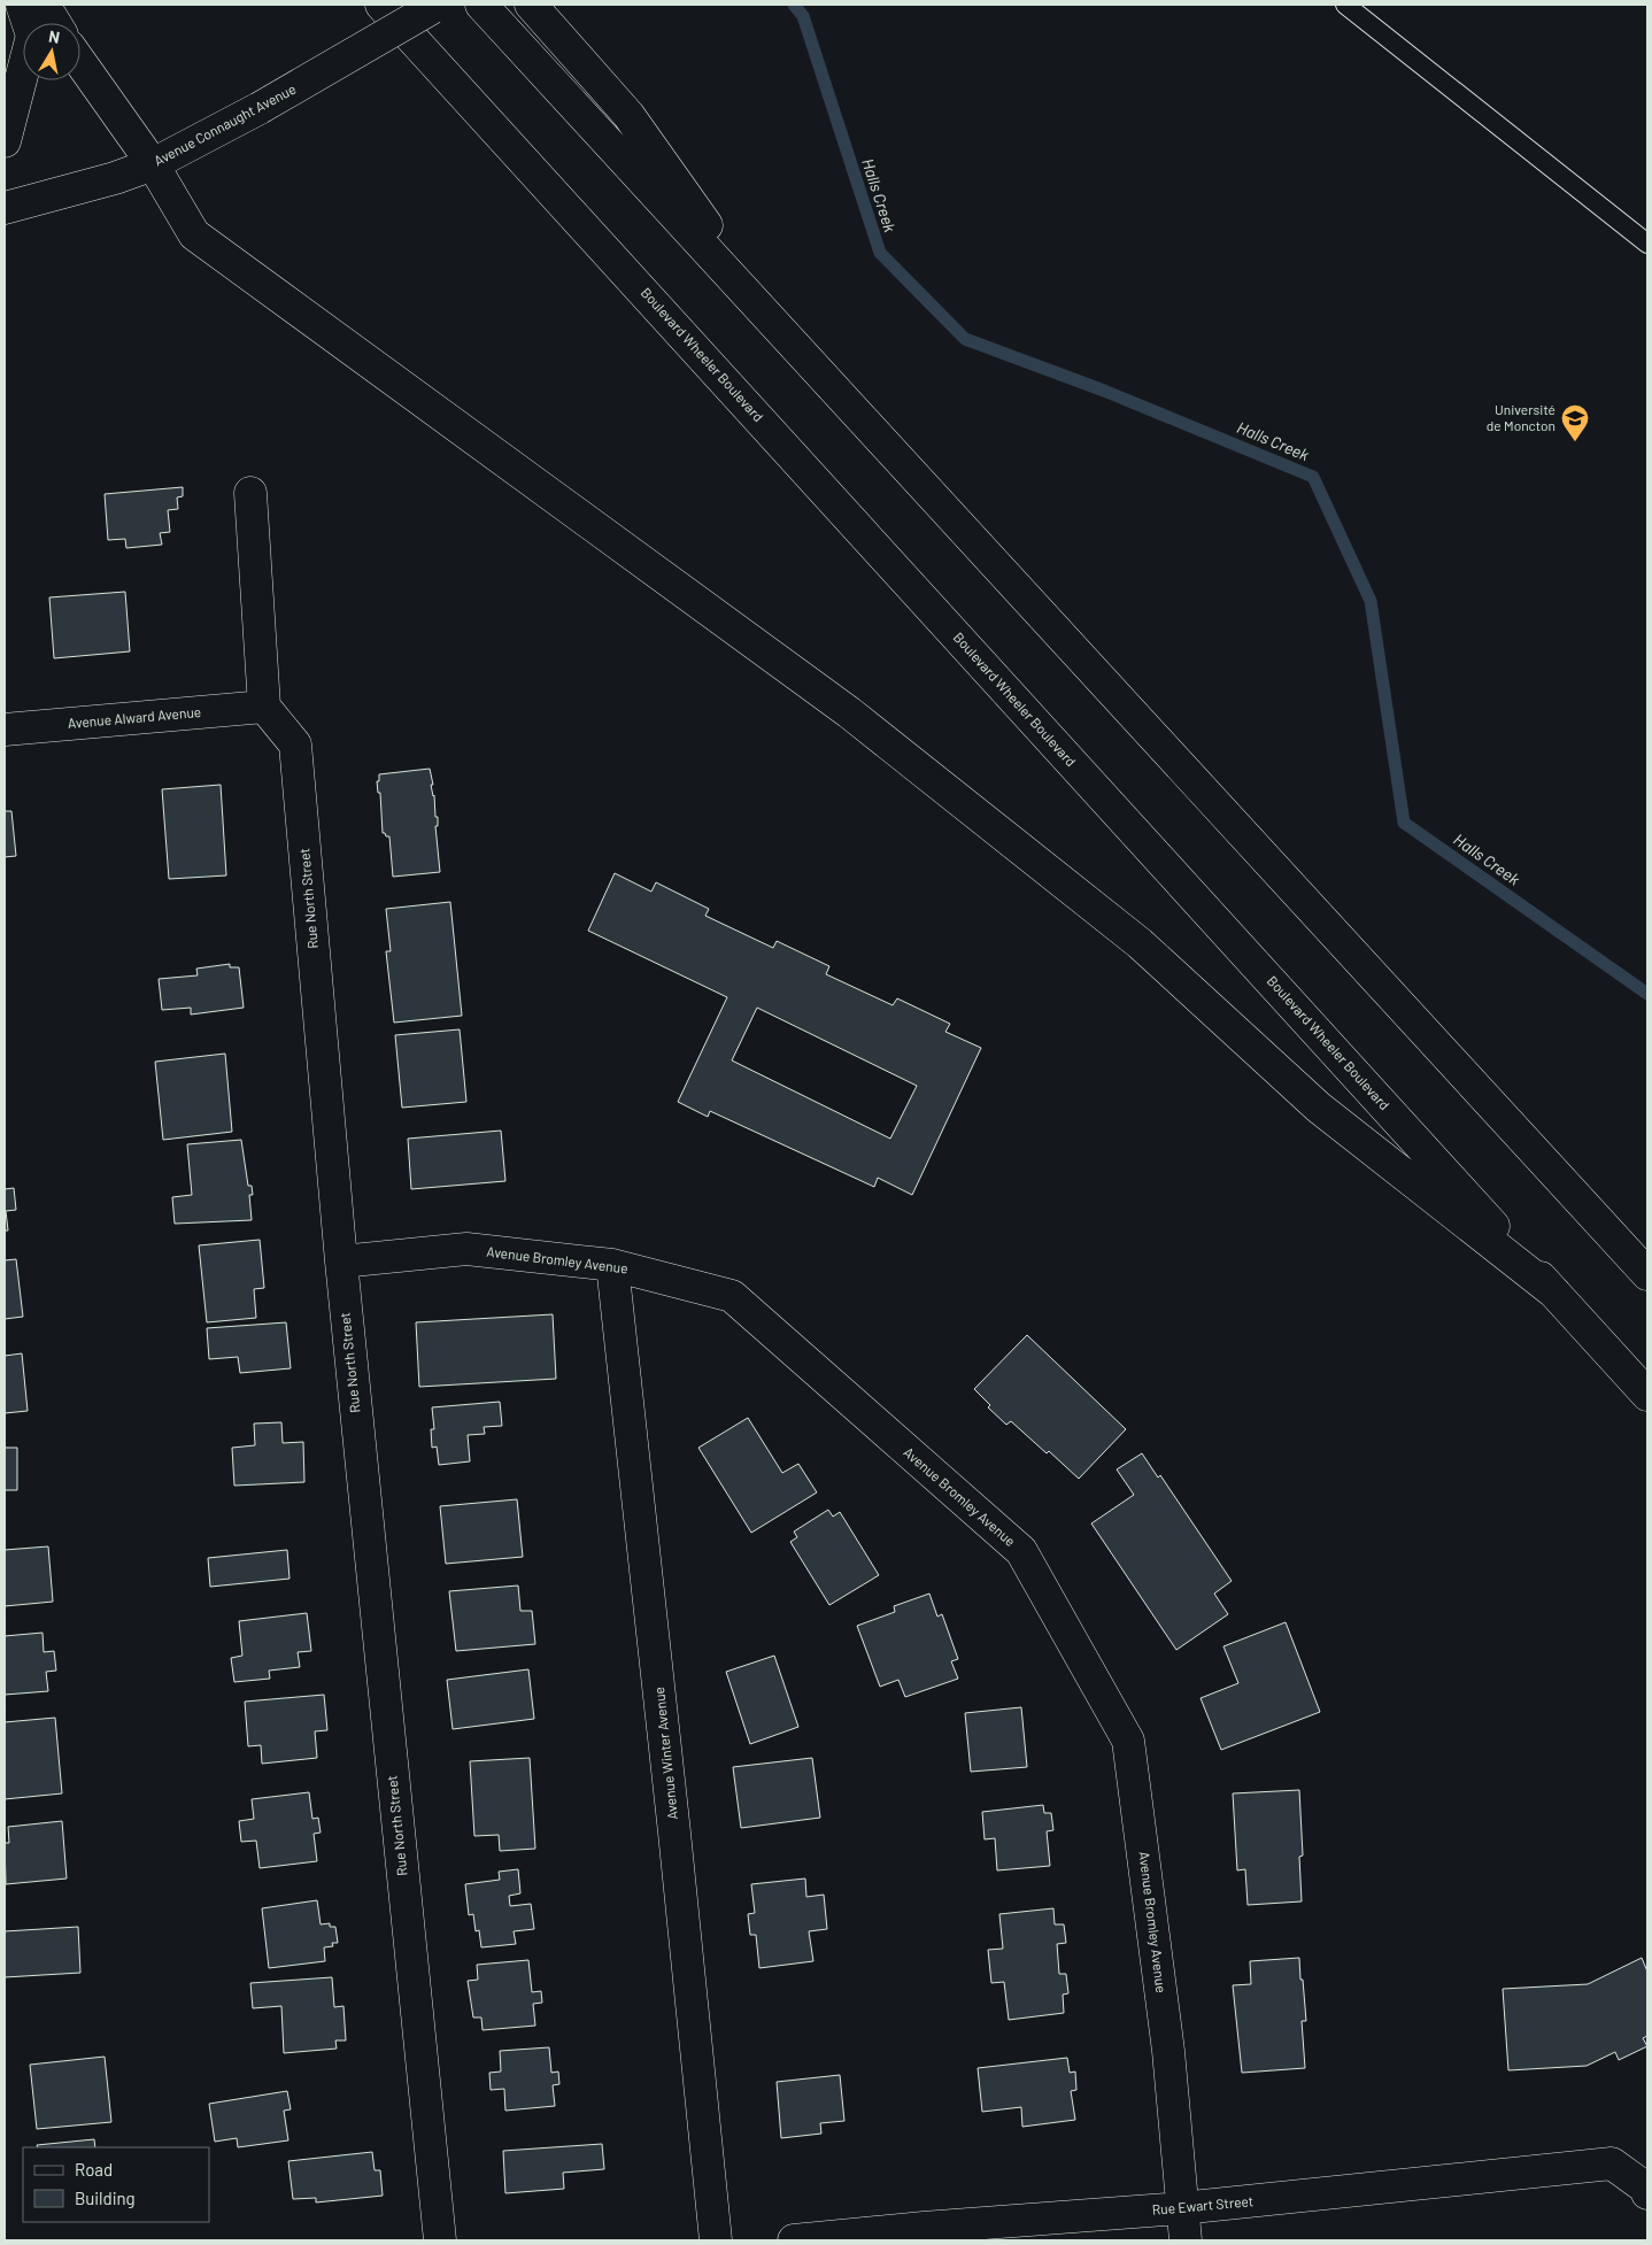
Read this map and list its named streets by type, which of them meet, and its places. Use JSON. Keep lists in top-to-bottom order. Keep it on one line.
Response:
{"streets":{"main road":["Avenue Connaught Avenue","Boulevard Wheeler Boulevard","Avenue Alward Avenue","Rue North Street","Avenue Bromley Avenue","Avenue Winter Avenue","Rue Ewart Street"]},"crossings":[["Avenue Alward Avenue","Rue North Street"],["Rue North Street","Avenue Bromley Avenue"],["Avenue Bromley Avenue","Avenue Winter Avenue"],["Avenue Bromley Avenue","Rue Ewart Street"]],"water":["Halls Creek"],"places":{"school or university":["Université de Moncton"]},"legend":["Road","Building"],"north":"top"}
